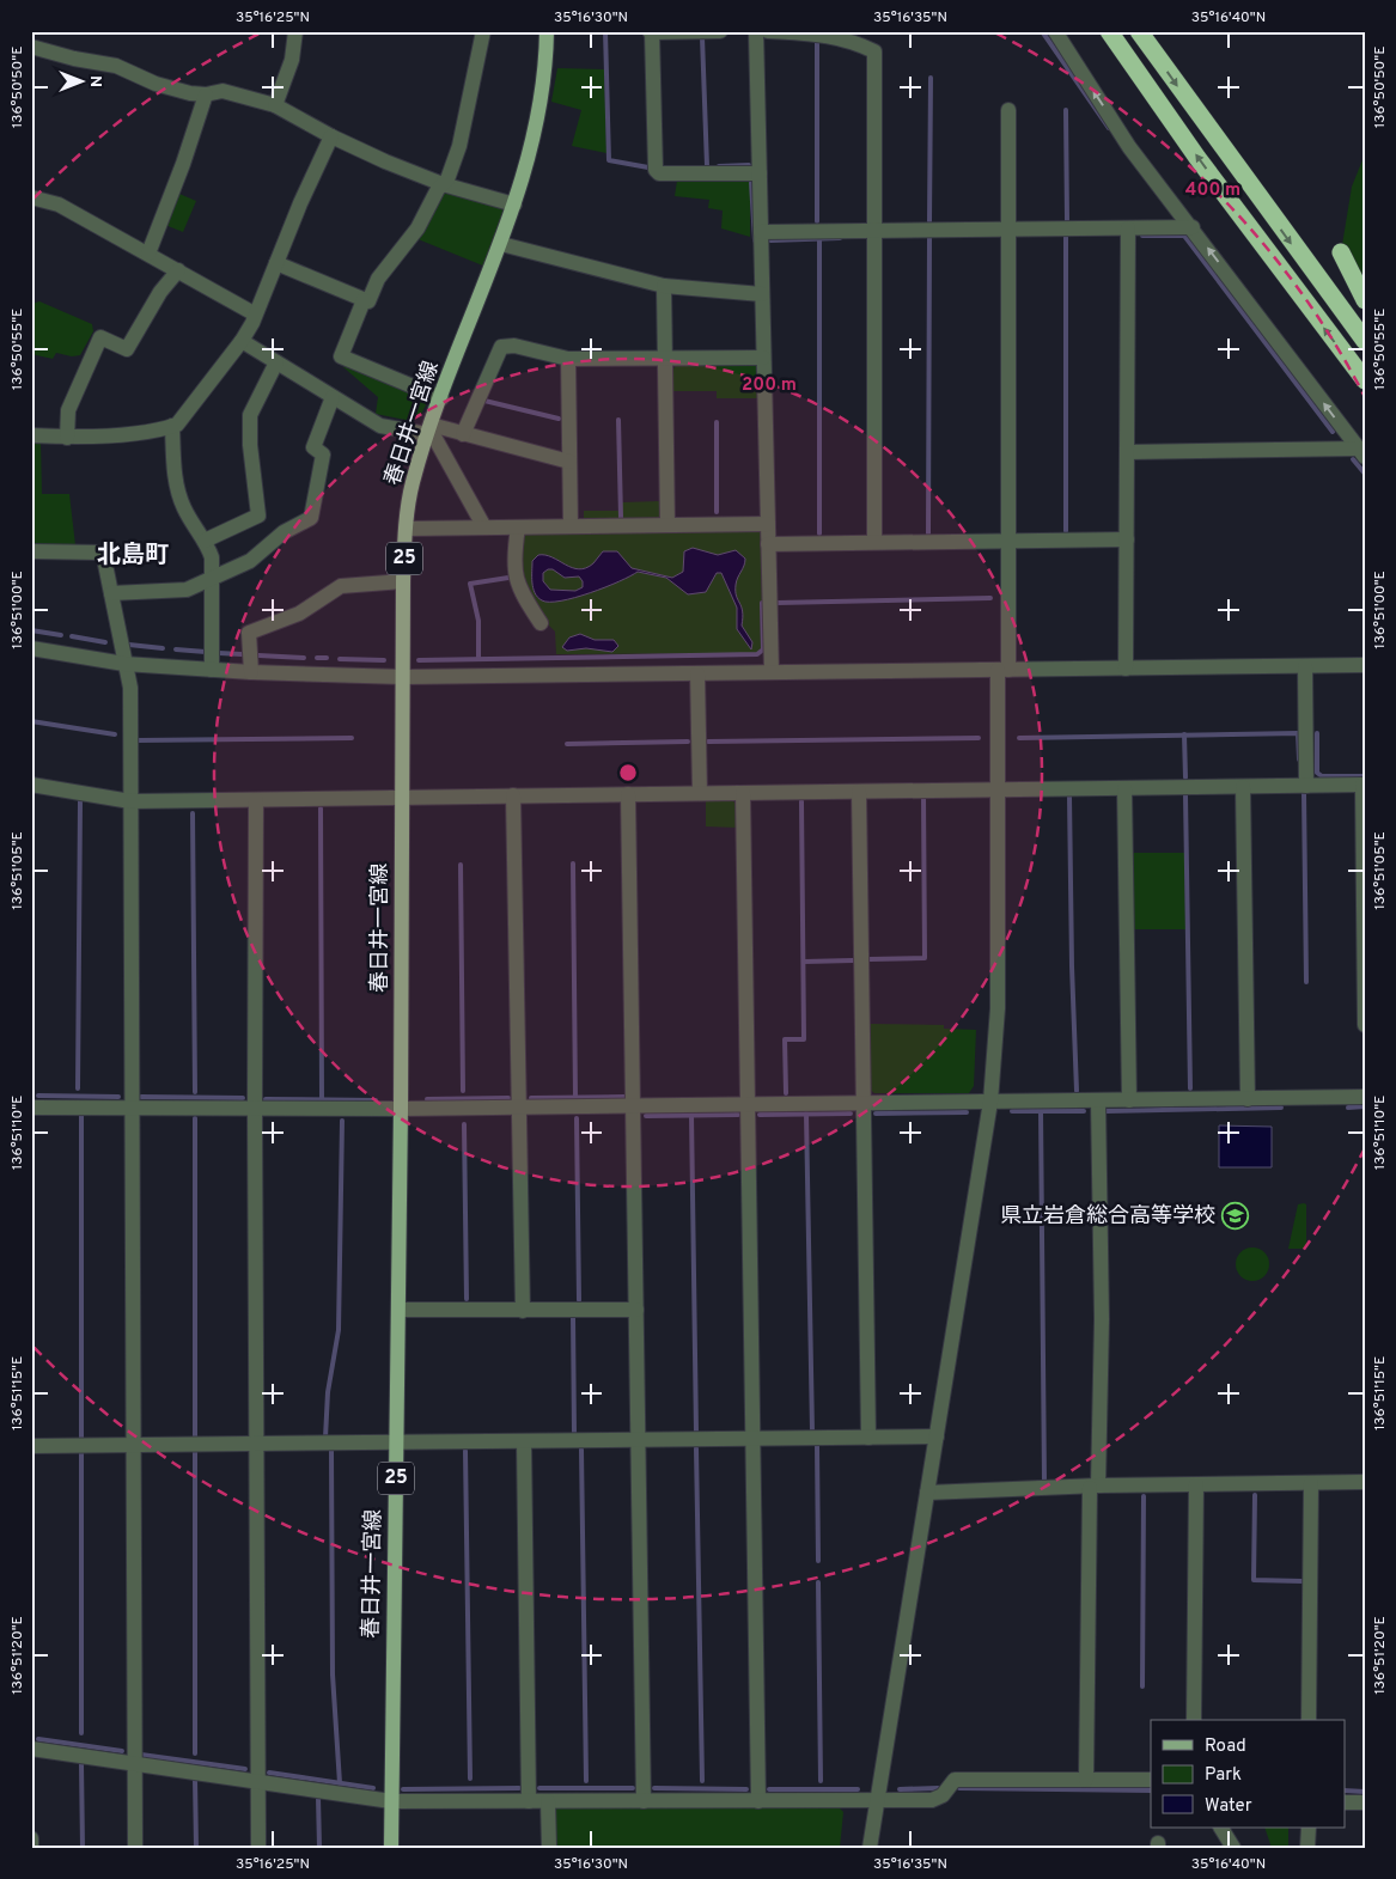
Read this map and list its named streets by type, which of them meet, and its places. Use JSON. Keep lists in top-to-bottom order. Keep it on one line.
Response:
{"streets":{"main road":["春日井一宮線","25"]},"districts":["北島町"],"places":{"school or university":["県立岩倉総合高等学校"]},"legend":["Road","Park","Water"],"north":"right","coordinates":["35°16'25\"N","35°16'30\"N","35°16'35\"N","35°16'40\"N","136°50'50\"E","136°50'55\"E","136°51'00\"E","136°51'05\"E","136°51'10\"E","136°51'15\"E","136°51'20\"E"],"rings":["400 m","200 m"]}
